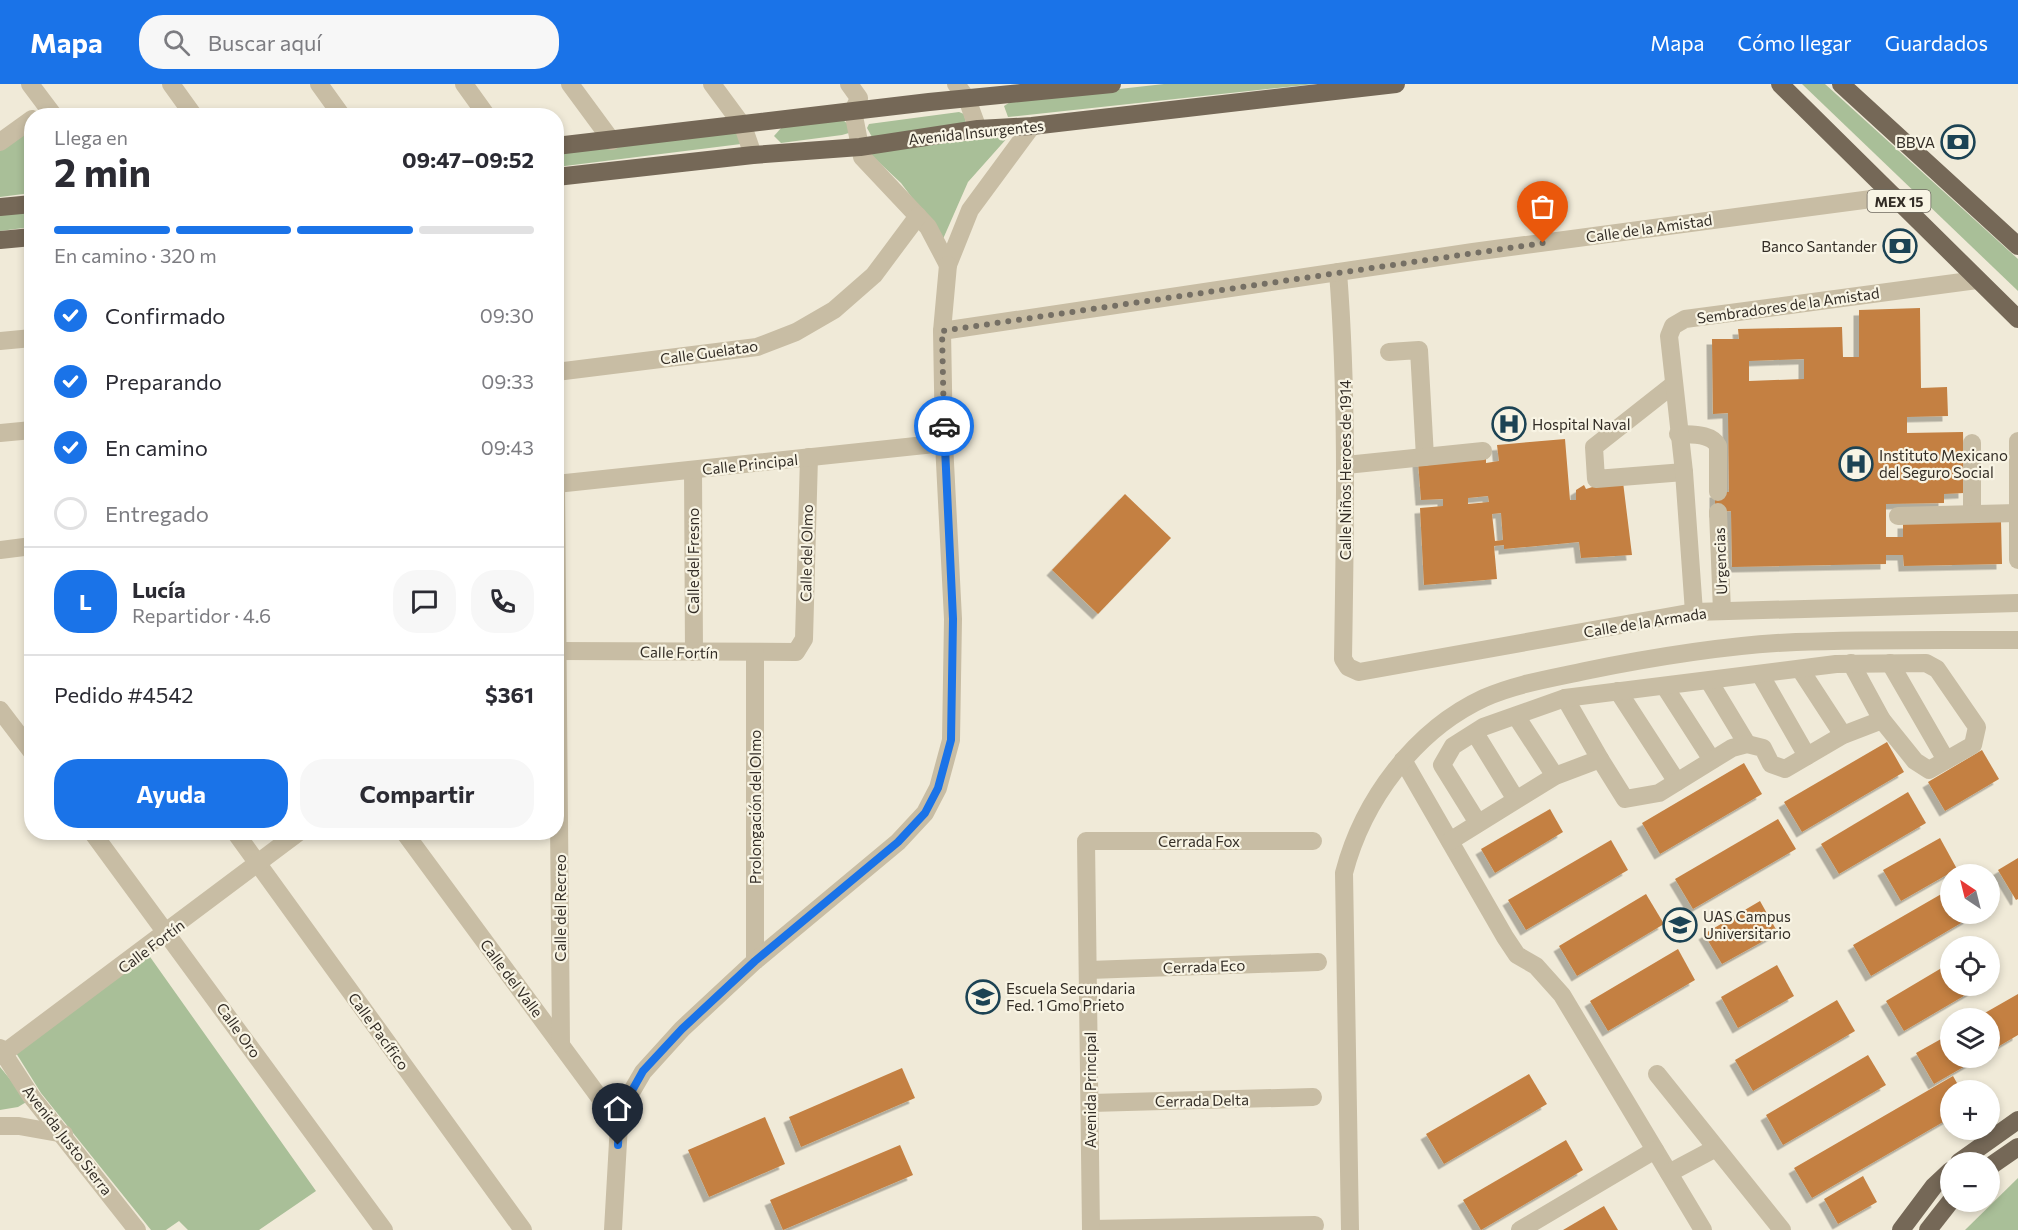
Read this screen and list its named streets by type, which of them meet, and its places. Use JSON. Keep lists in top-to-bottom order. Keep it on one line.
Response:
{"streets":{"main road":["Avenida Insurgentes","MEX 15"],"street":["Calle de la Amistad","Sembradores de la Amistad","Calle Guelatao","Calle Principal","Calle Niños Heroes de 1914","Calle del Olmo","Calle del Fresno","Urgencias","Calle de la Armada","Calle Fortín","Prolongación del Olmo","Cerrada Fox","Calle del Recreo","Cerrada Eco","Calle del Valle","Calle Oro","Calle Pacífico","Avenida Principal","Cerrada Delta","Avenida Justo Sierra"]},"crossings":[["MEX 15","Calle de la Amistad"],["MEX 15","Sembradores de la Amistad"],["Calle de la Amistad","Calle Niños Heroes de 1914"],["Sembradores de la Amistad","Calle de la Armada"],["Calle Principal","Calle del Olmo"],["Calle Principal","Calle del Fresno"],["Calle Niños Heroes de 1914","Calle de la Armada"],["Calle del Olmo","Calle Fortín"],["Calle del Fresno","Calle Fortín"],["Urgencias","Calle de la Armada"],["Calle Fortín","Prolongación del Olmo"],["Calle Fortín","Calle Oro"],["Calle Fortín","Calle Pacífico"],["Calle Fortín","Avenida Justo Sierra"],["Cerrada Fox","Avenida Principal"],["Calle del Recreo","Calle del Valle"],["Cerrada Eco","Avenida Principal"],["Avenida Principal","Cerrada Delta"]],"places":{"bank":["BBVA","Banco Santander"],"hospital":["Hospital Naval","Instituto Mexicano del Seguro Social"],"school or university":["UAS Campus Universitario","Escuela Secundaria Fed. 1 Gmo Prieto"]},"north":"top left","page":{"header":"Mapa","search":"Buscar aquí","nav":["Mapa","Cómo llegar","Guardados"],"heading":["2 min","Llega en","09:47–09:52"],"panel":["Lucía","Repartidor · 4.6","Pedido #4542","$361"],"bar":"En camino · 320 m","list":[["Confirmado","09:30"],["Preparando","09:33"],["En camino","09:43"],"Entregado"],"round":"L","buttons":["Ayuda","Compartir"],"map_buttons":["+","−"]}}
